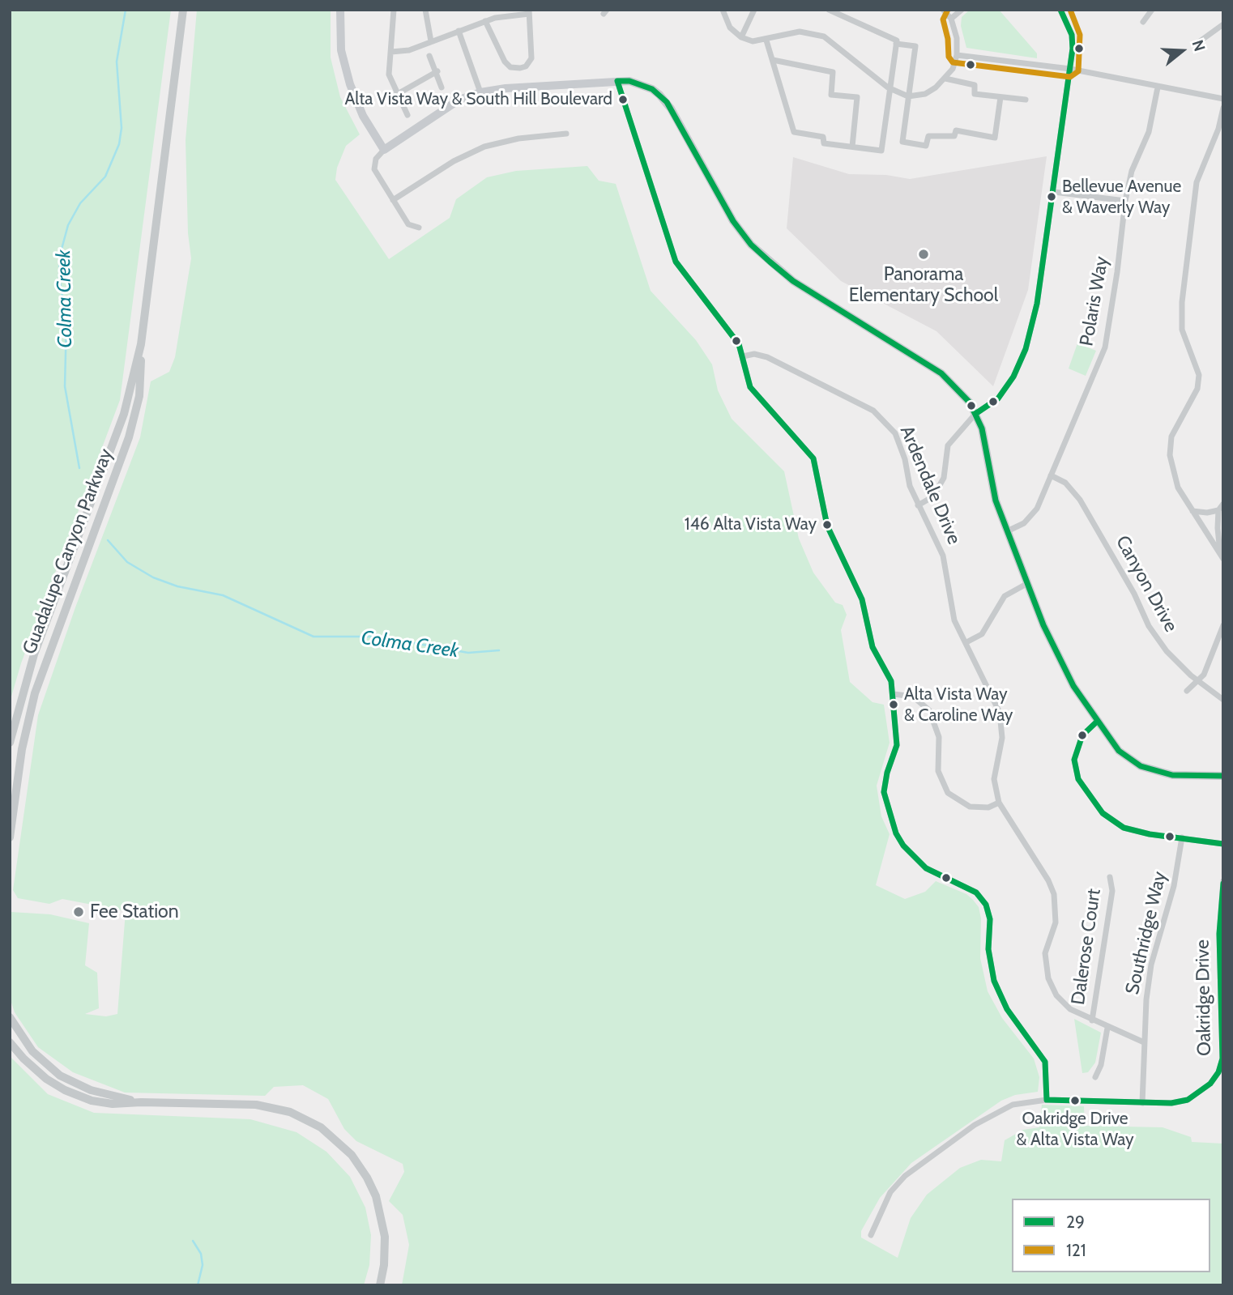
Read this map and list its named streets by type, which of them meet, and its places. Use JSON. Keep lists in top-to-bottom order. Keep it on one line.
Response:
{"streets":{"main road":["Guadalupe Canyon Parkway"],"street":["Polaris Way","Ardendale Drive","Canyon Drive","Southridge Way","Dalerose Court","Oakridge Drive"]},"crossings":[["Polaris Way","Canyon Drive"],["Ardendale Drive","Southridge Way"],["Ardendale Drive","Dalerose Court"],["Southridge Way","Oakridge Drive"]],"water":["Colma Creek"],"places":["Alta Vista Way & South Hill Boulevard","Bellevue Avenue & Waverly Way","Panorama Elementary School","146 Alta Vista Way","Alta Vista Way & Caroline Way","Fee Station","Oakridge Drive & Alta Vista Way"],"lines":["transit line 29","transit line 121"],"legend":["29","121"],"north":"right"}
